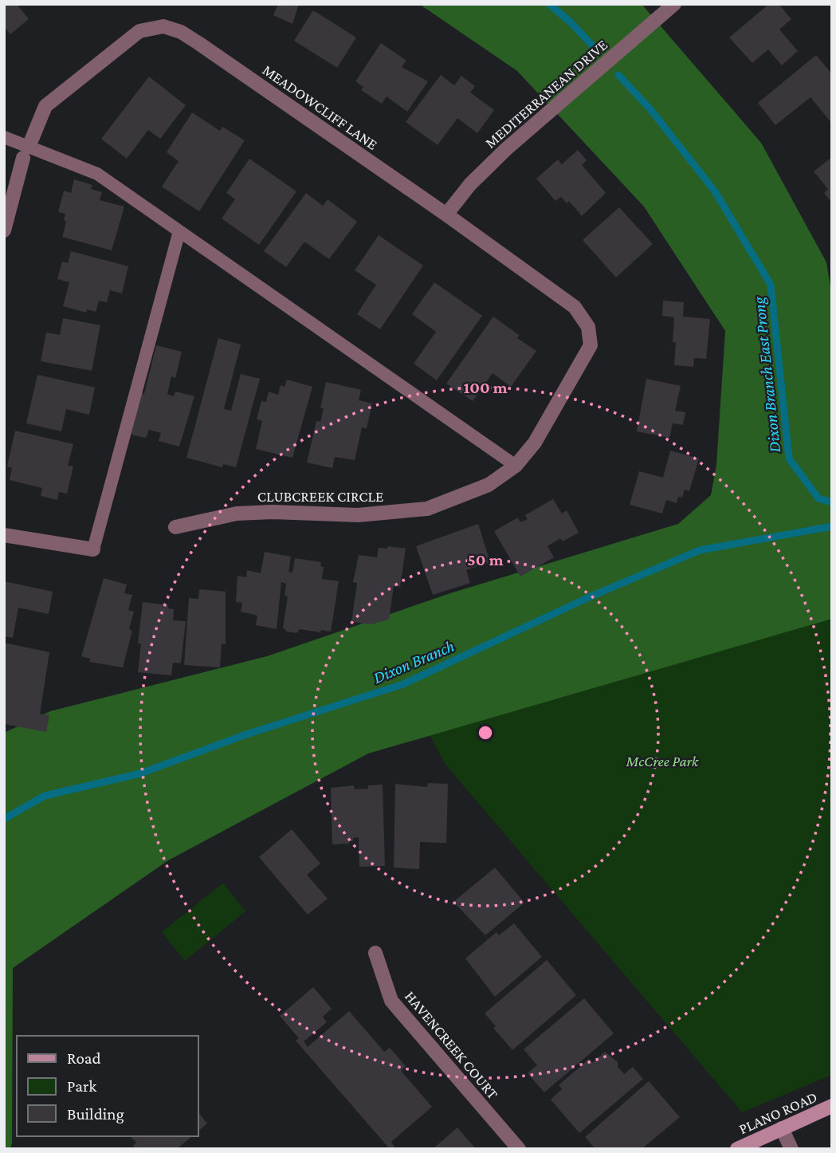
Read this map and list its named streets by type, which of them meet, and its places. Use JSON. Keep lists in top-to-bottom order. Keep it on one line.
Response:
{"streets":{"main road":["PLANO ROAD"],"street":["MEDITERRANEAN DRIVE","MEADOWCLIFF LANE","CLUBCREEK CIRCLE","HAVENCREEK COURT"]},"crossings":[["MEDITERRANEAN DRIVE","MEADOWCLIFF LANE"],["MEADOWCLIFF LANE","CLUBCREEK CIRCLE"]],"water":["Dixon Branch East Prong","Dixon Branch"],"parks":["McCree Park"],"legend":["Road","Park","Building"],"rings":["100 m","50 m"]}
